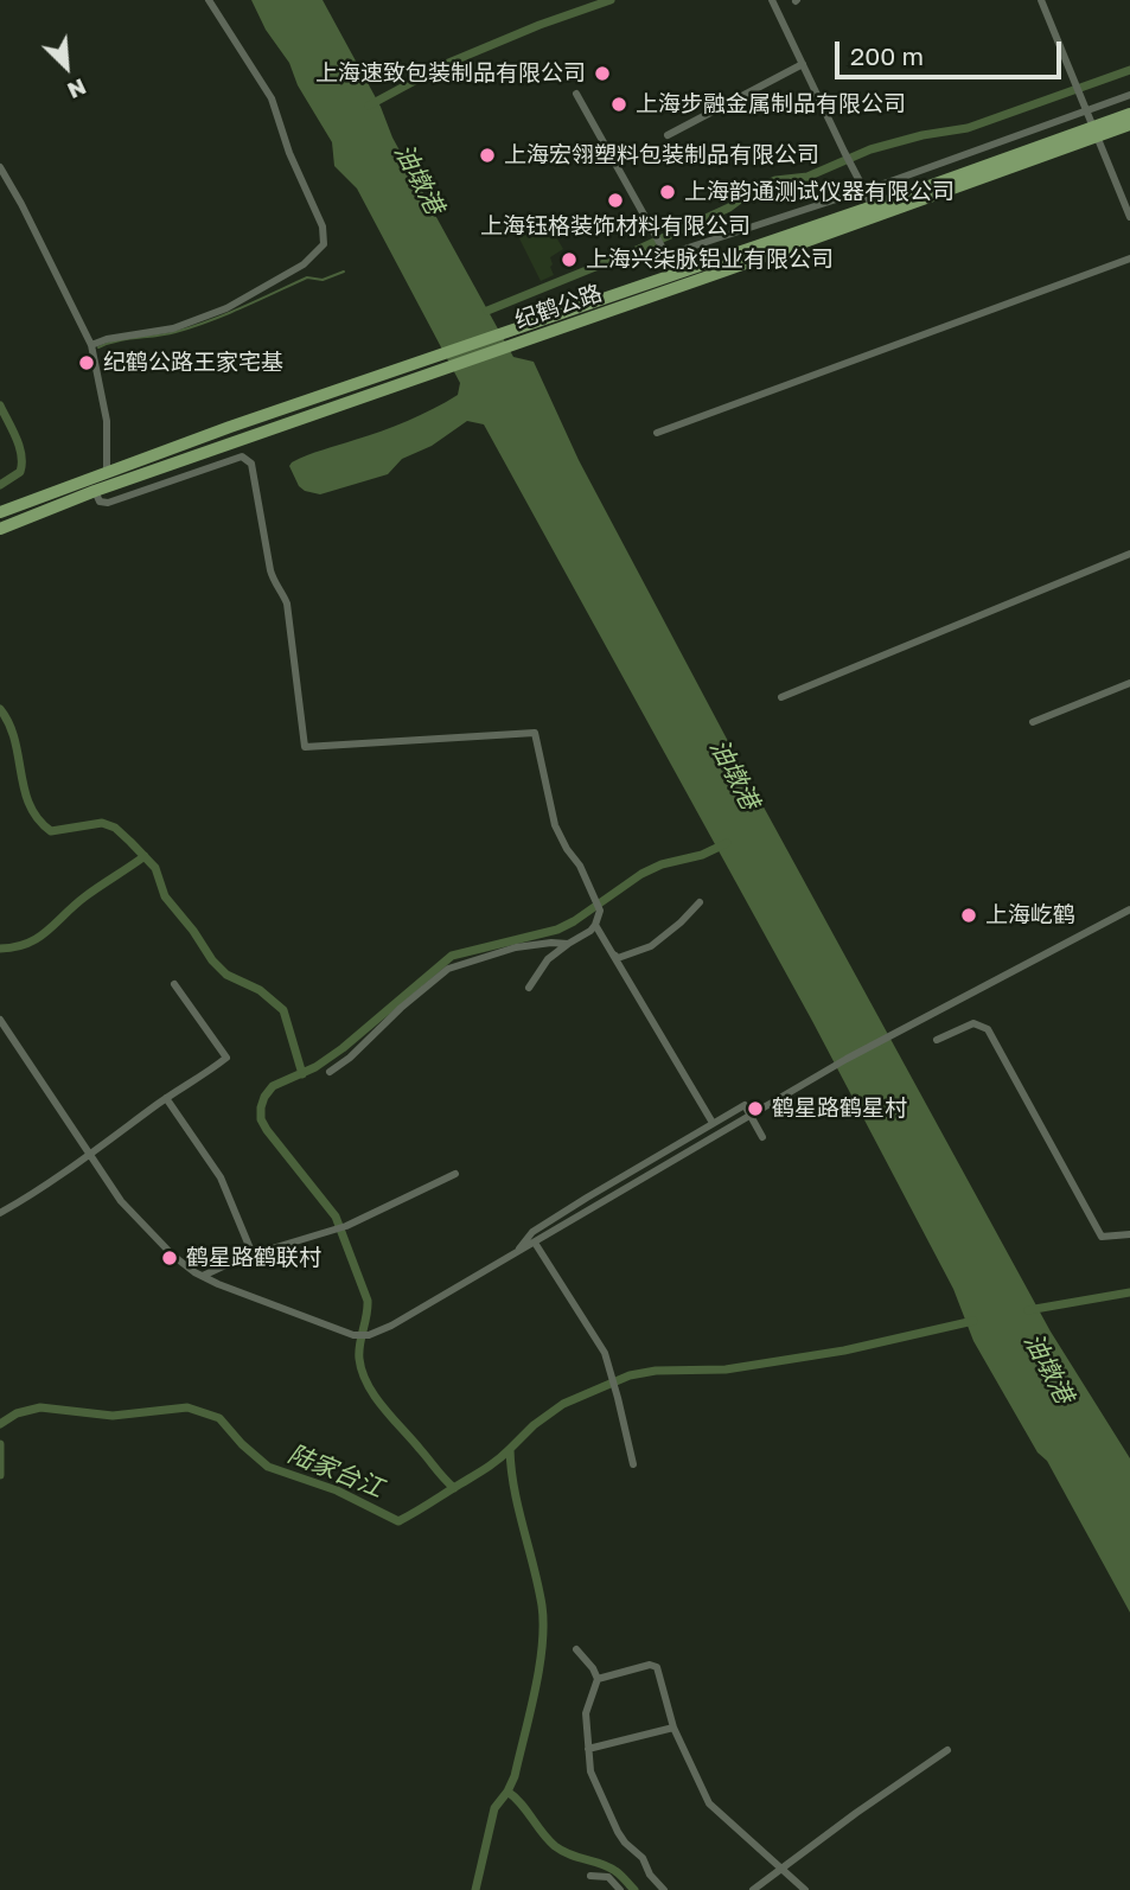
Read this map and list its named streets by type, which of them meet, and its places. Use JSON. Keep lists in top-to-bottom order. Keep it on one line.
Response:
{"streets":{"main road":["纪鹤公路"]},"water":["油墩港","陆家台江"],"places":["上海速致包装制品有限公司","上海步融金属制品有限公司","上海宏翎塑料包装制品有限公司","上海韵通测试仪器有限公司","上海钰格装饰材料有限公司","上海兴柒脉铝业有限公司","纪鹤公路王家宅基","上海屹鹤","鹤星路鹤星村","鹤星路鹤联村"],"scale_bar":"200 m","north":"bottom right"}
